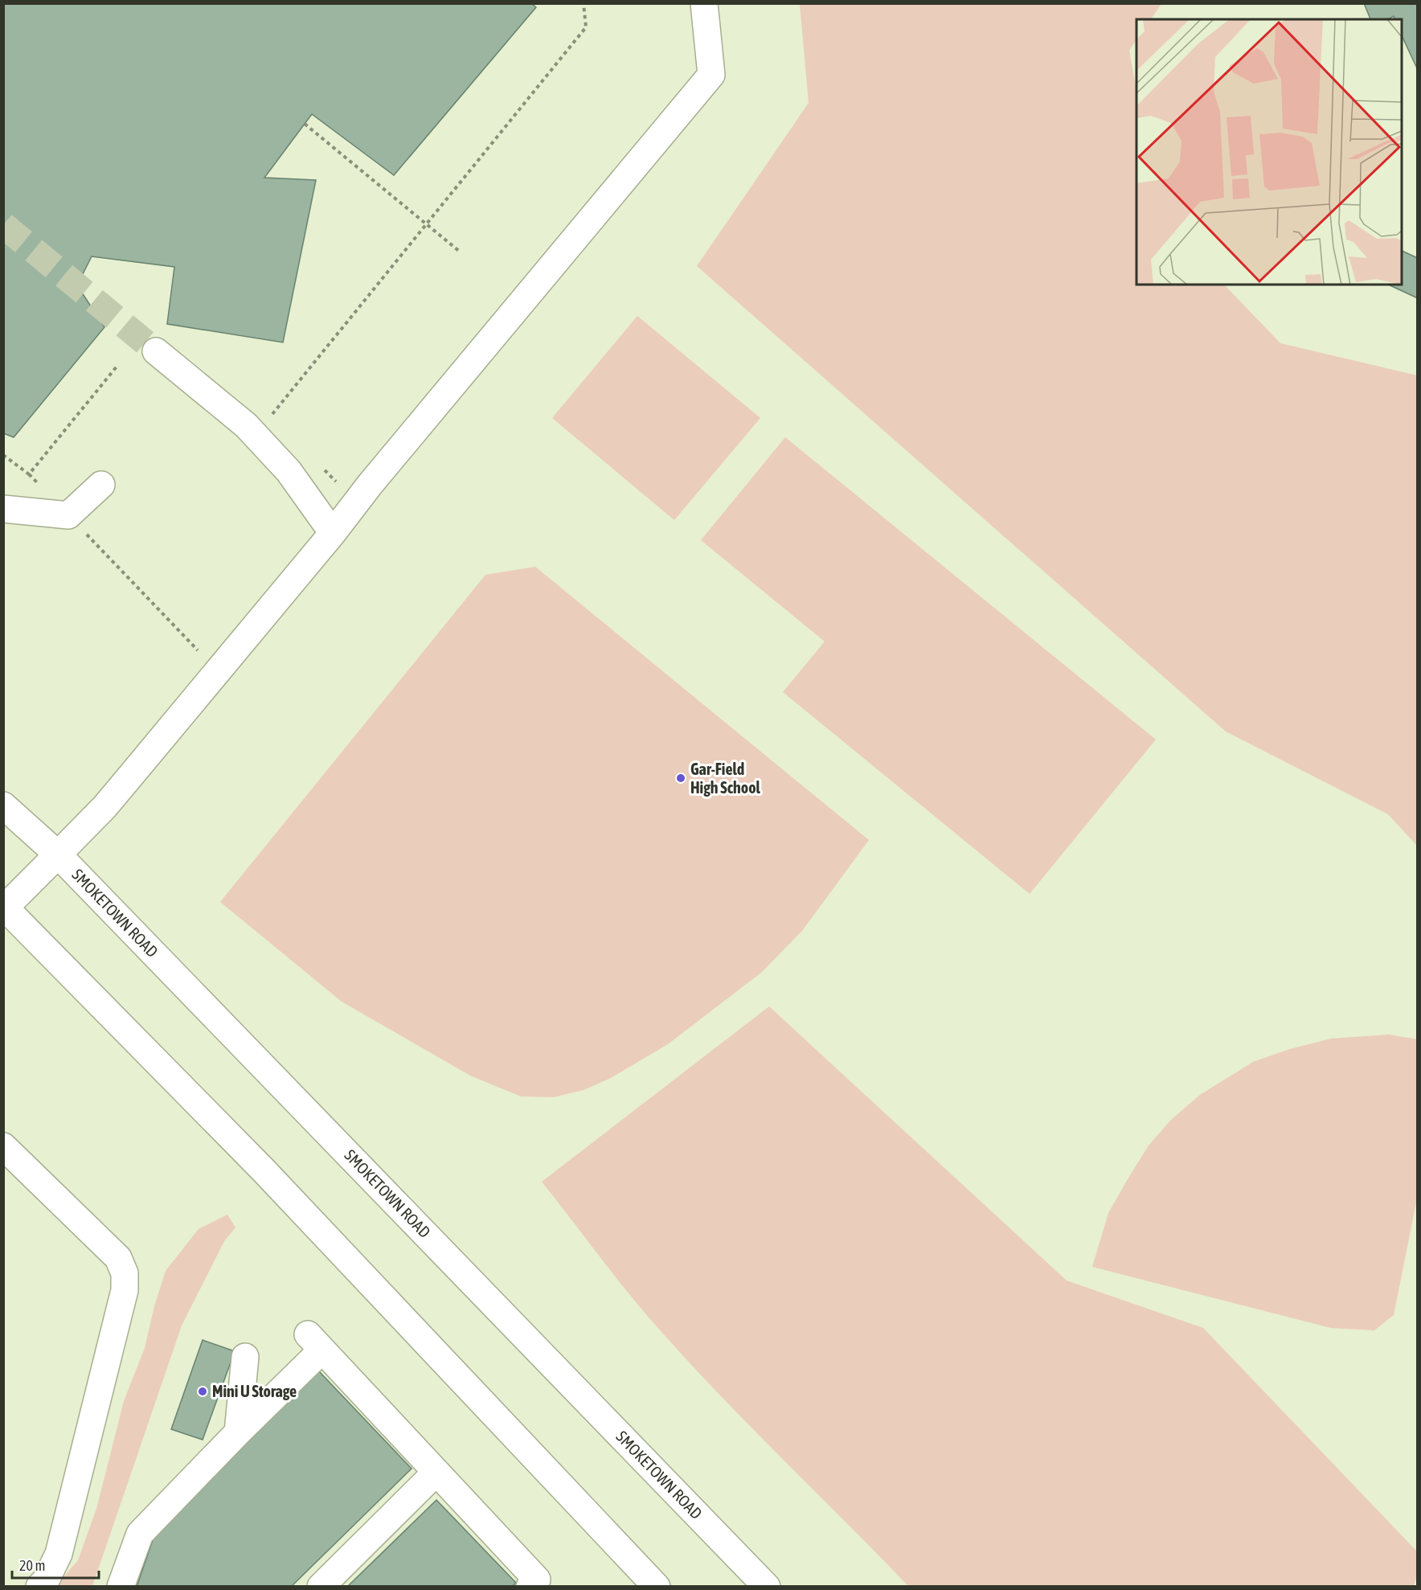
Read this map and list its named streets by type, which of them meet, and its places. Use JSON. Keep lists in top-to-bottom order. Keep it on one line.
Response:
{"streets":{"main road":["SMOKETOWN ROAD"]},"places":["Gar-Field High School","Mini U Storage"],"scale_bar":"20 m"}
